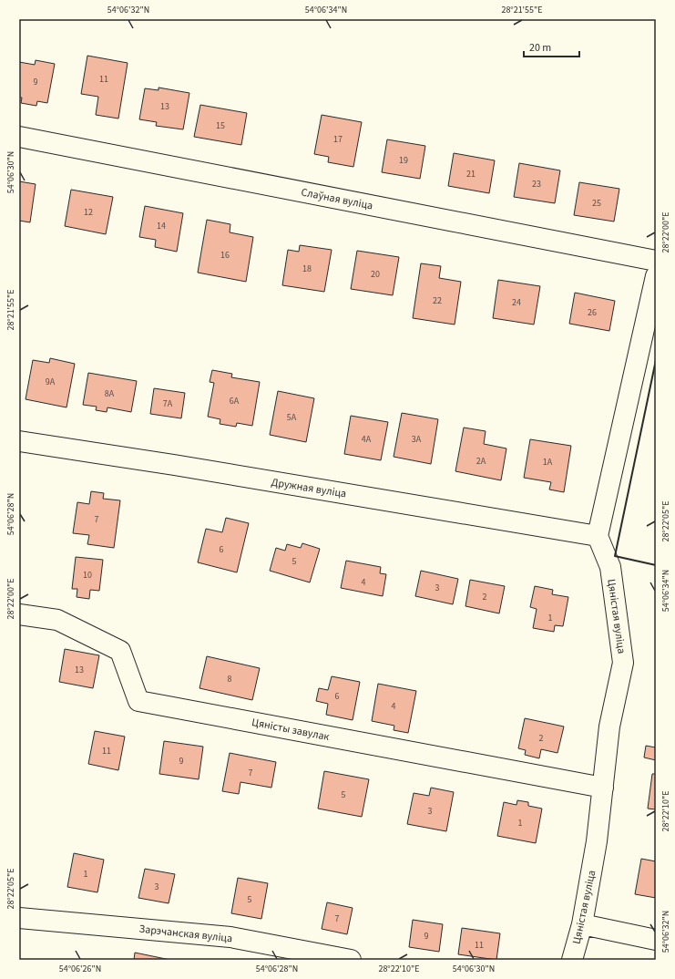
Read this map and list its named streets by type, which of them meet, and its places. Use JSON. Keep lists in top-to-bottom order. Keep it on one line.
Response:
{"streets":{"street":["Слаўная вуліца","Дружная вуліца","Цяністая вуліца","Цяністы завулак","Зарэчанская вуліца"]},"crossings":[["Дружная вуліца","Цяністая вуліца"],["Цяністая вуліца","Цяністы завулак"]],"house_numbers":["11","9","13","15","17","19","21","23","25","12","14","16","18","20","22","24","26","9А","8А","6А","7А","5А","4А","3А","2А","1А","7","6","5","10","4","3","2","1","13","8","6","4","2","11","9","7","5","3","1","1","3","5","7","9","11"],"scale_bar":"20 m","coordinates":["54°06'32\"N","54°06'34\"N","28°21'55\"E","54°06'30\"N","28°22'00\"E","54°06'28\"N","28°22'05\"E","28°22'10\"E","54°06'26\"N"]}
